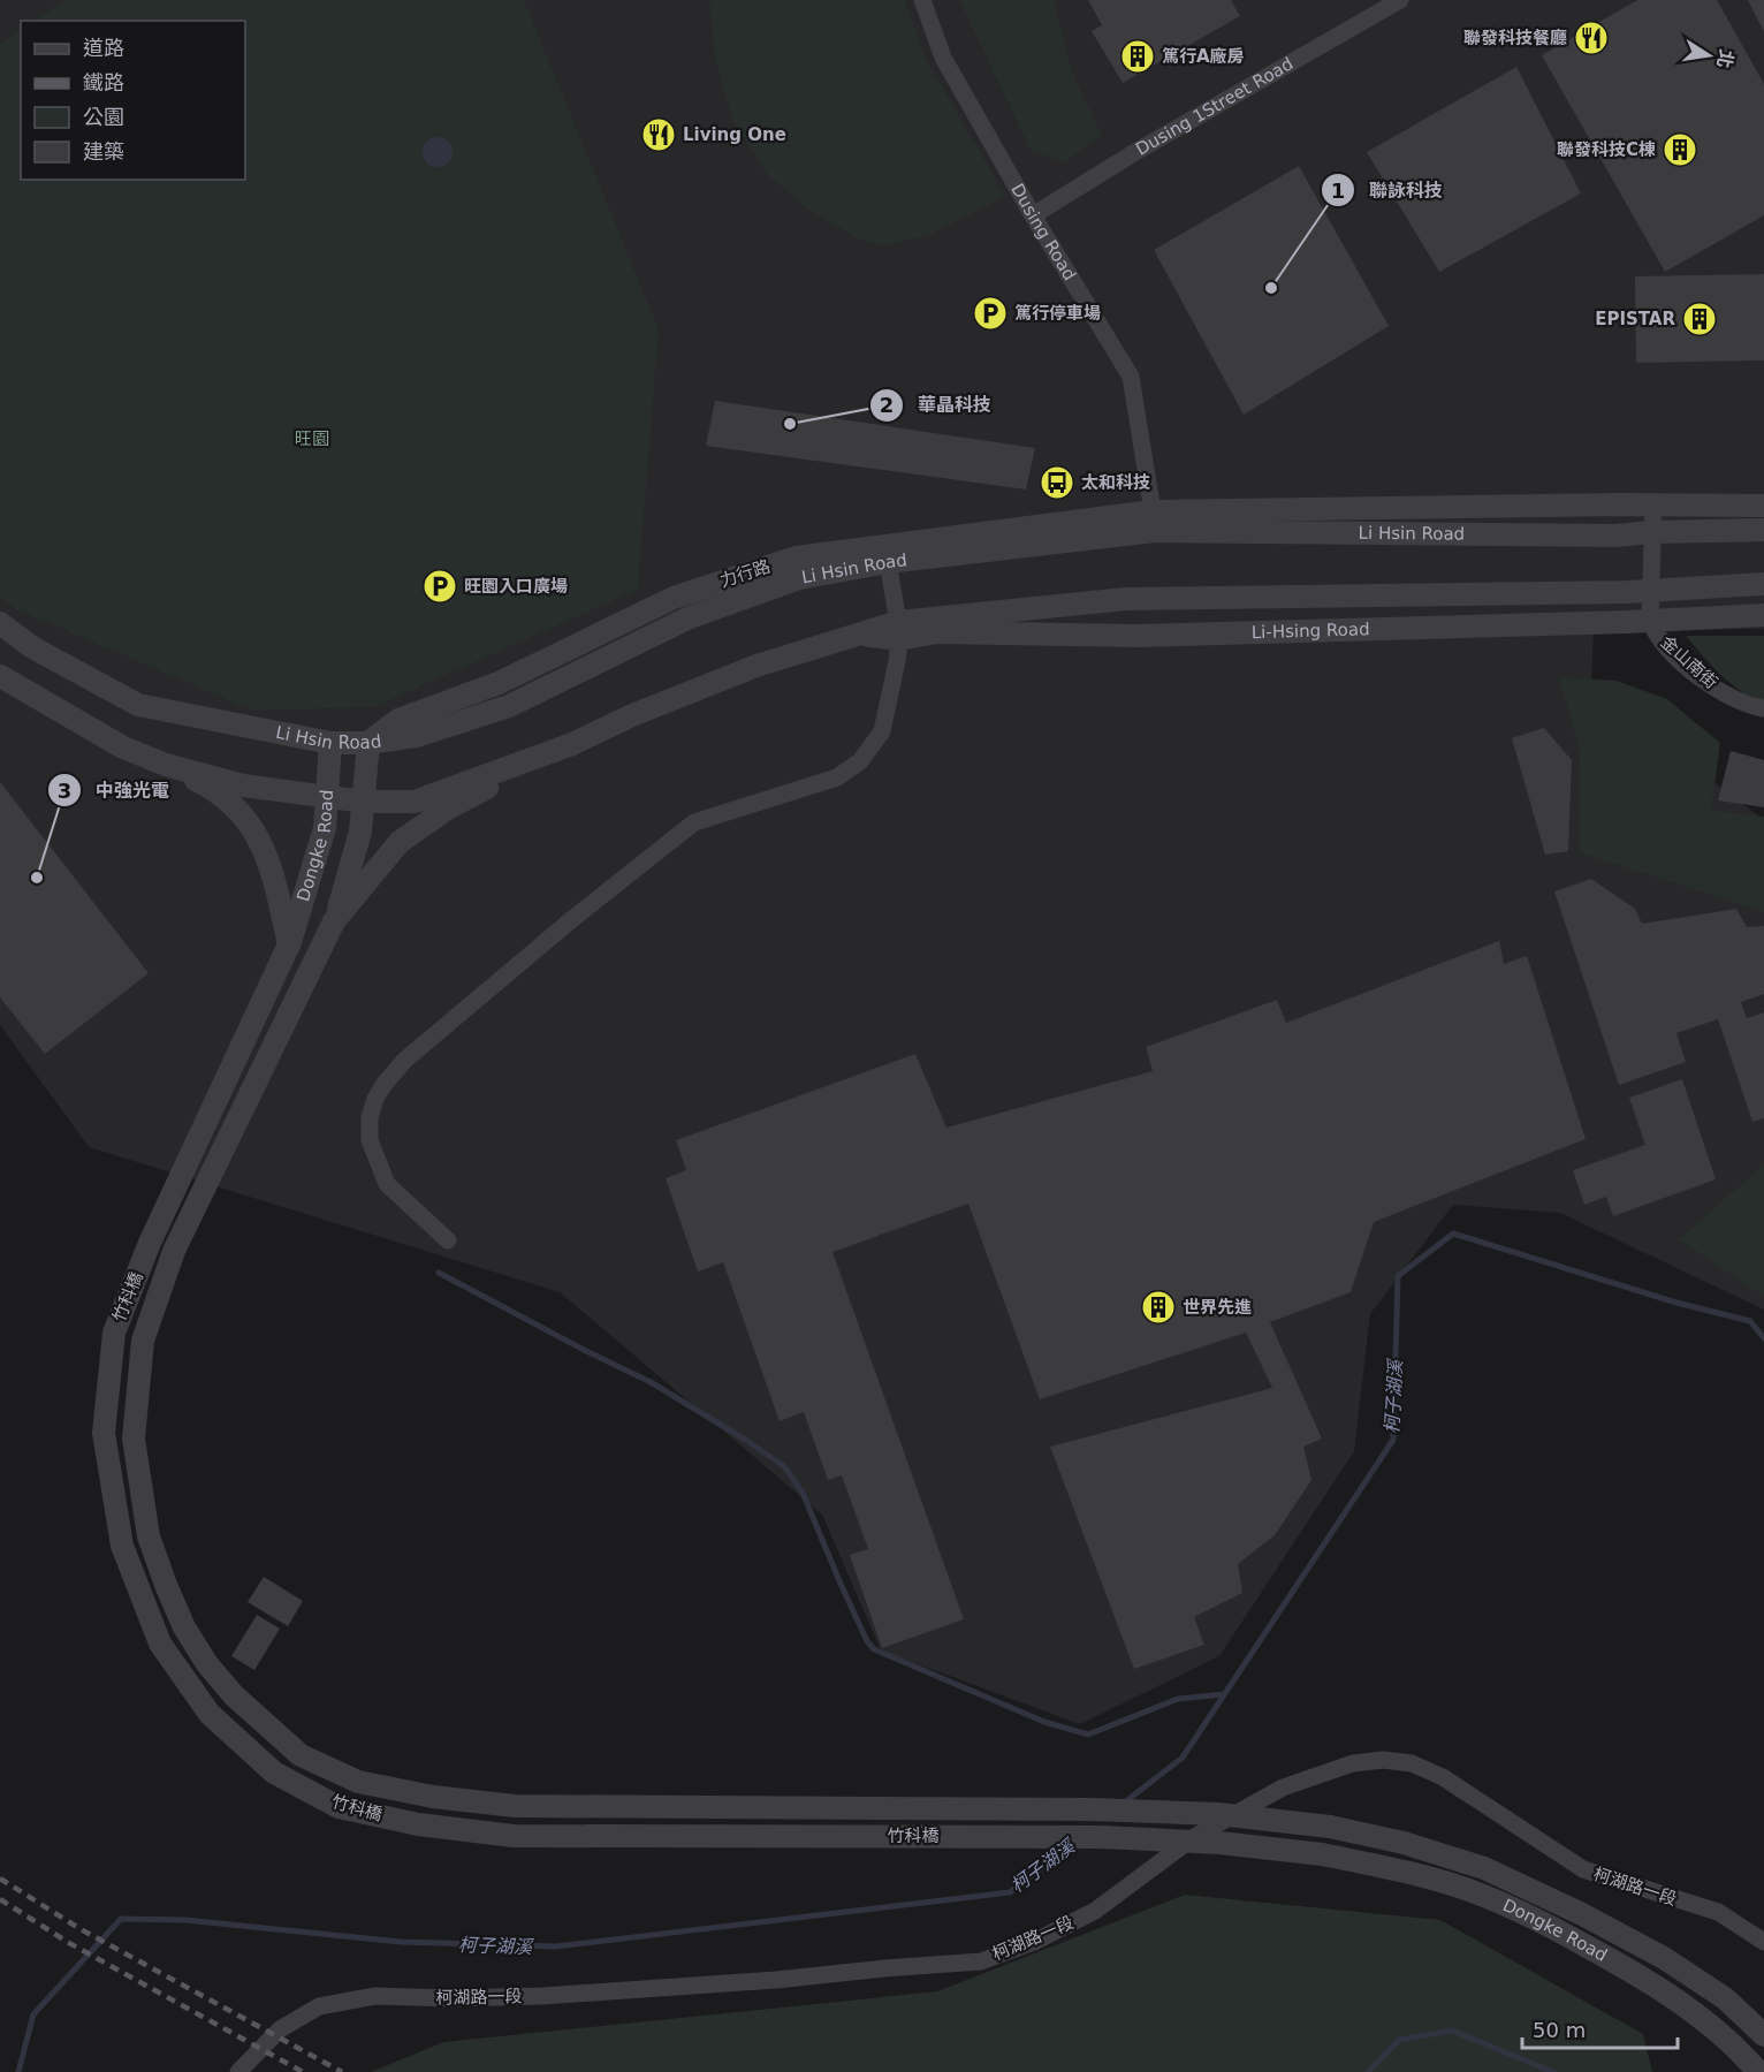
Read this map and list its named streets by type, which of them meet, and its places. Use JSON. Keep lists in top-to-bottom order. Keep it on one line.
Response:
{"streets":{"street":["Dusing 1Street Road","Dusing Road","Li Hsin Road","Li-Hsing Road","金山南街","Dongke Road","竹科橋","柯湖路一段"]},"crossings":[["Dusing 1Street Road","Dusing Road"],["Li Hsin Road","金山南街"],["Li Hsin Road","Dongke Road"],["Li-Hsing Road","金山南街"],["Dongke Road","竹科橋"]],"water":["柯子湖溪"],"parks":["旺園"],"places":{"restaurant":["聯發科技餐廳","Living One"],"building":["篤行A廠房","聯發科技C棟","EPISTAR","世界先進"],"other":["聯詠科技","華晶科技","中強光電"],"parking":["篤行停車場","旺園入口廣場"],"bus stop":["太和科技"]},"legend":["道路","鐵路","公園","建築"],"scale_bar":"50 m","north":"right"}
